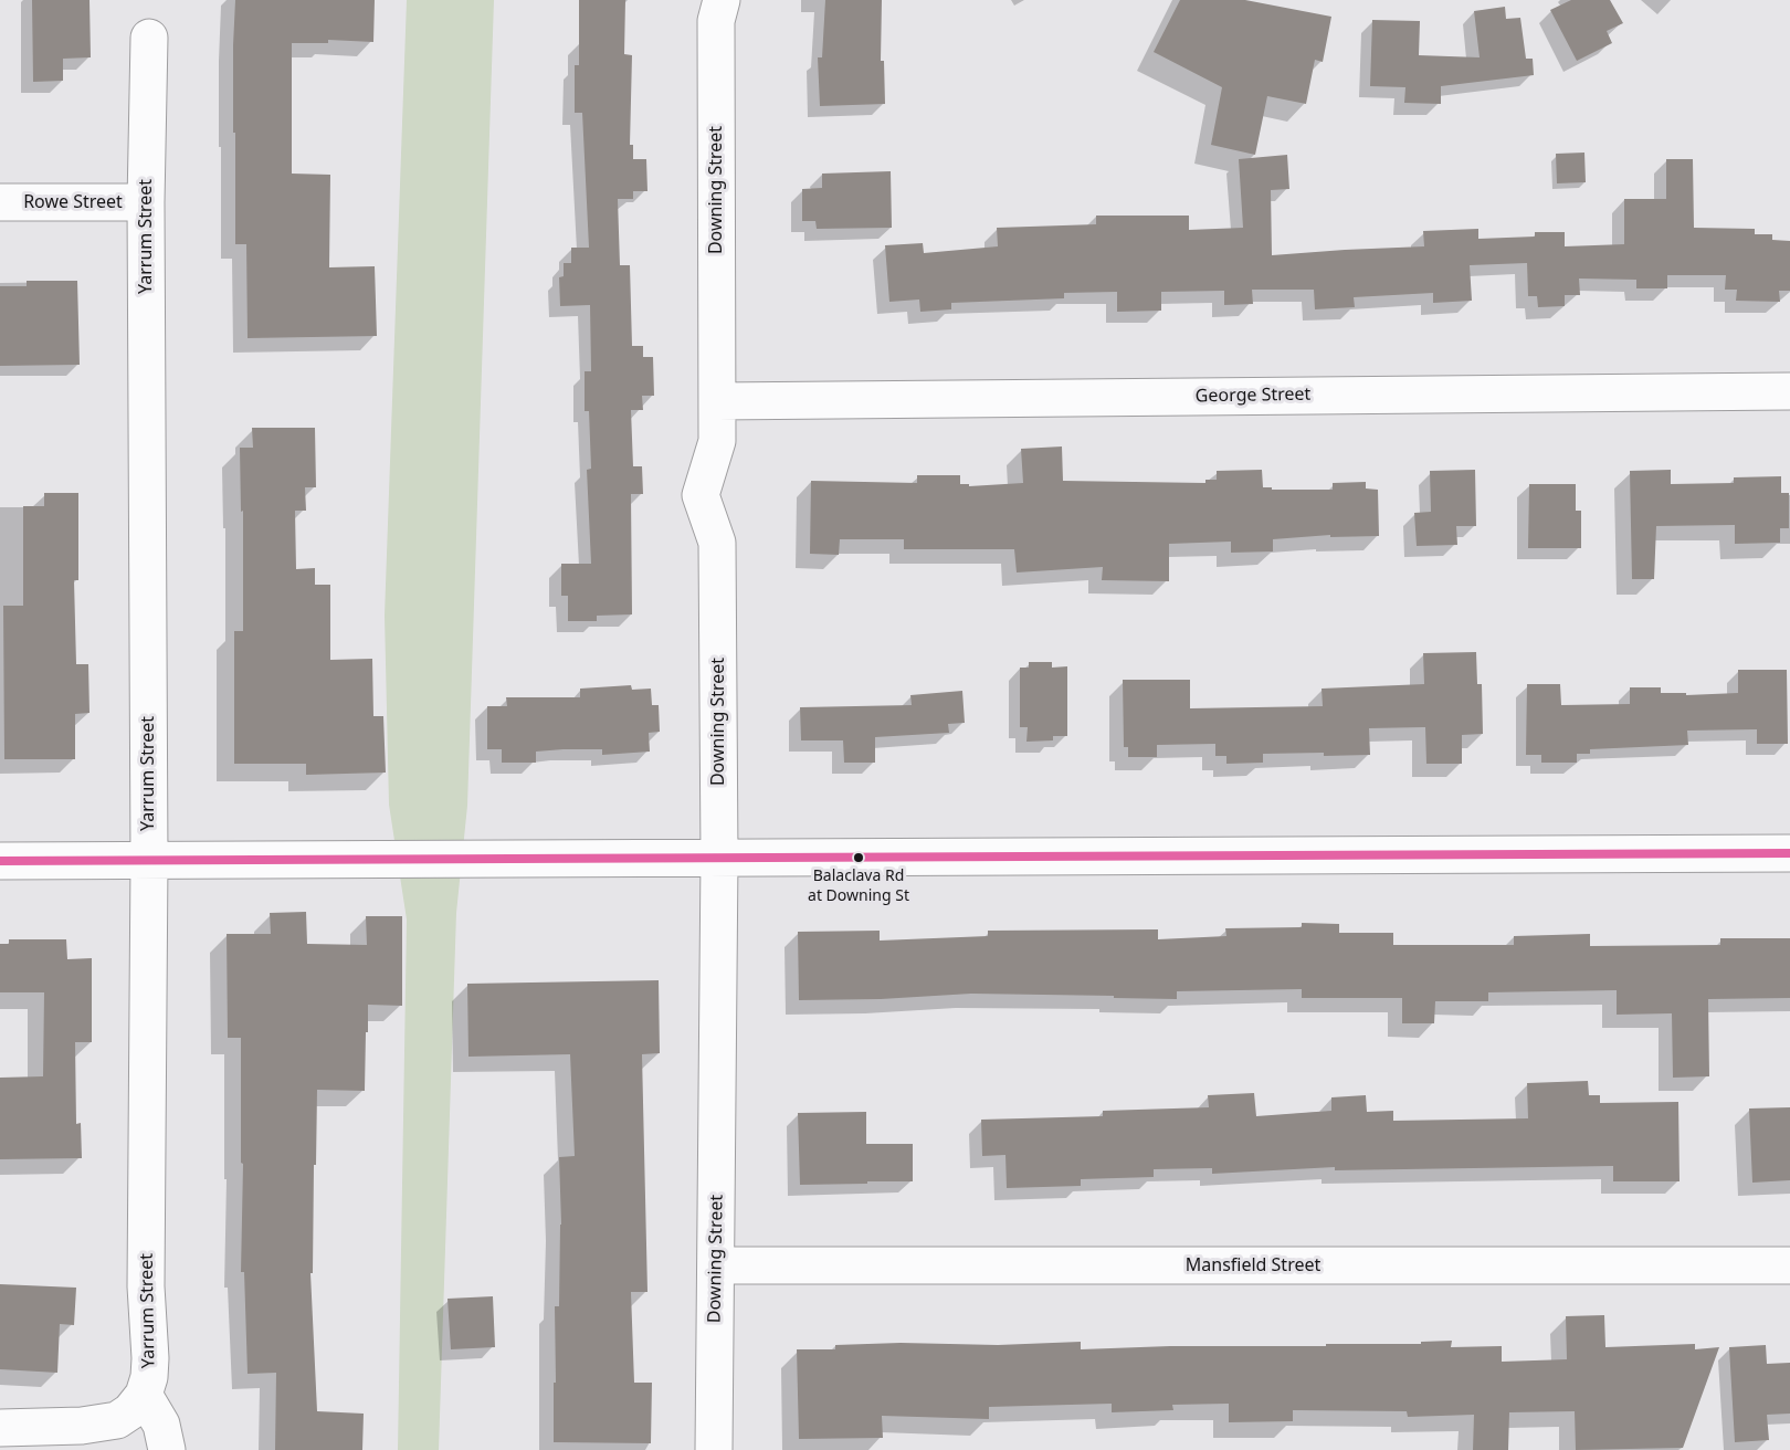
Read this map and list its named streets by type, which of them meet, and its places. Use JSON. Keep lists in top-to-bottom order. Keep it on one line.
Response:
{"streets":{"street":["Downing Street","Rowe Street","Yarrum Street","George Street","Mansfield Street"]},"crossings":[["Downing Street","George Street"],["Downing Street","Mansfield Street"],["Rowe Street","Yarrum Street"]],"places":["Balaclava Rd at Downing St"]}
